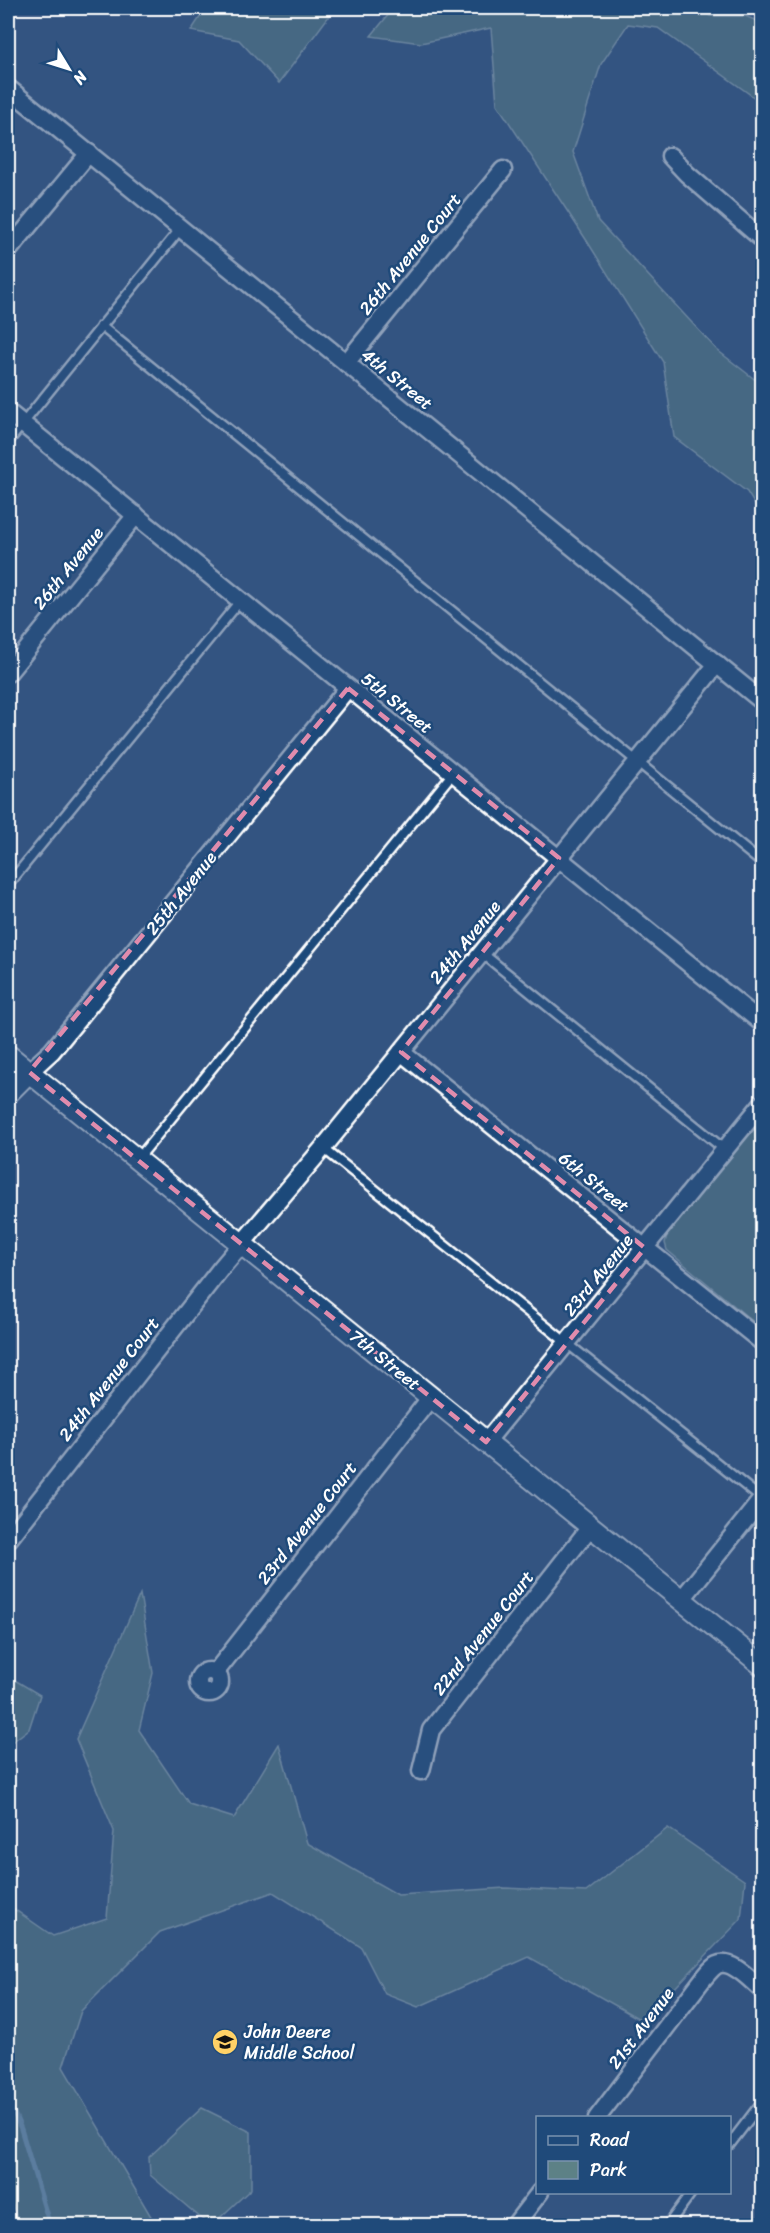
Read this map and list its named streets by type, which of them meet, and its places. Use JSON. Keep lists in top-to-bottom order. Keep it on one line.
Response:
{"streets":{"street":["26th Avenue Court","4th Street","26th Avenue","5th Street","25th Avenue","24th Avenue","6th Street","23rd Avenue","7th Street","24th Avenue Court","23rd Avenue Court","22nd Avenue Court","21st Avenue"]},"crossings":[["26th Avenue Court","4th Street"],["4th Street","24th Avenue"],["26th Avenue","5th Street"],["5th Street","25th Avenue"],["5th Street","24th Avenue"],["25th Avenue","7th Street"],["24th Avenue","6th Street"],["24th Avenue","7th Street"],["24th Avenue","24th Avenue Court"],["6th Street","23rd Avenue"],["23rd Avenue","7th Street"],["7th Street","24th Avenue Court"],["7th Street","23rd Avenue Court"],["7th Street","22nd Avenue Court"]],"places":{"school or university":["John Deere Middle School"]},"legend":["Road","Park"],"north":"bottom right"}
